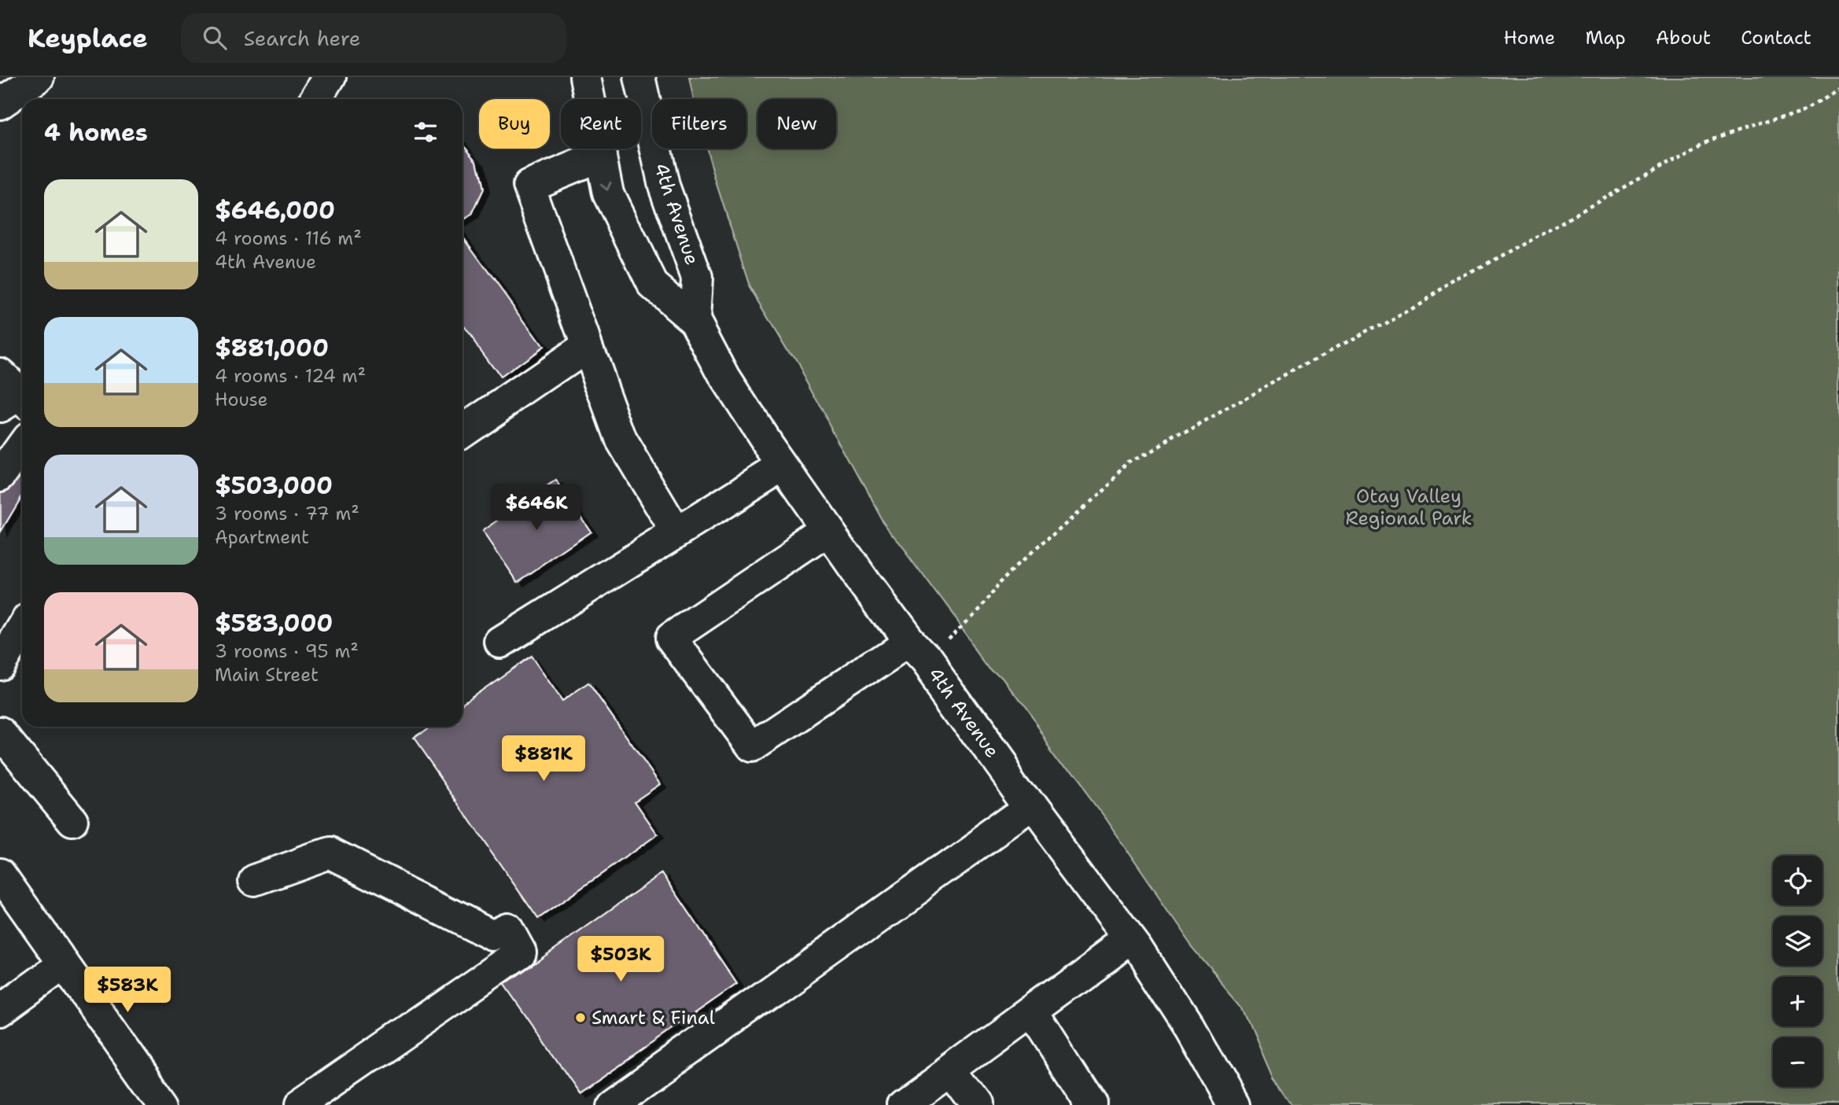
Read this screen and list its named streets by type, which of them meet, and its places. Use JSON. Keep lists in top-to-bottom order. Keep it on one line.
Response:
{"streets":{"main road":["4th Avenue"]},"parks":["Otay Valley Regional Park"],"places":["Smart & Final"],"page":{"header":"Keyplace","search":"Search here","nav":["Home","Map","About","Contact"],"chip":["Buy","Rent","Filters","New"],"heading":"4 homes","list":[{"name":"$646,000","note":"4 rooms · 116 m² · 4th Avenue"},{"name":"$881,000","note":"4 rooms · 124 m² · House"},{"name":"$503,000","note":"3 rooms · 77 m² · Apartment"},{"name":"$583,000","note":"3 rooms · 95 m² · Main Street"}],"price":["$646K","$881K","$503K","$583K"],"map_buttons":["+","−"]}}
